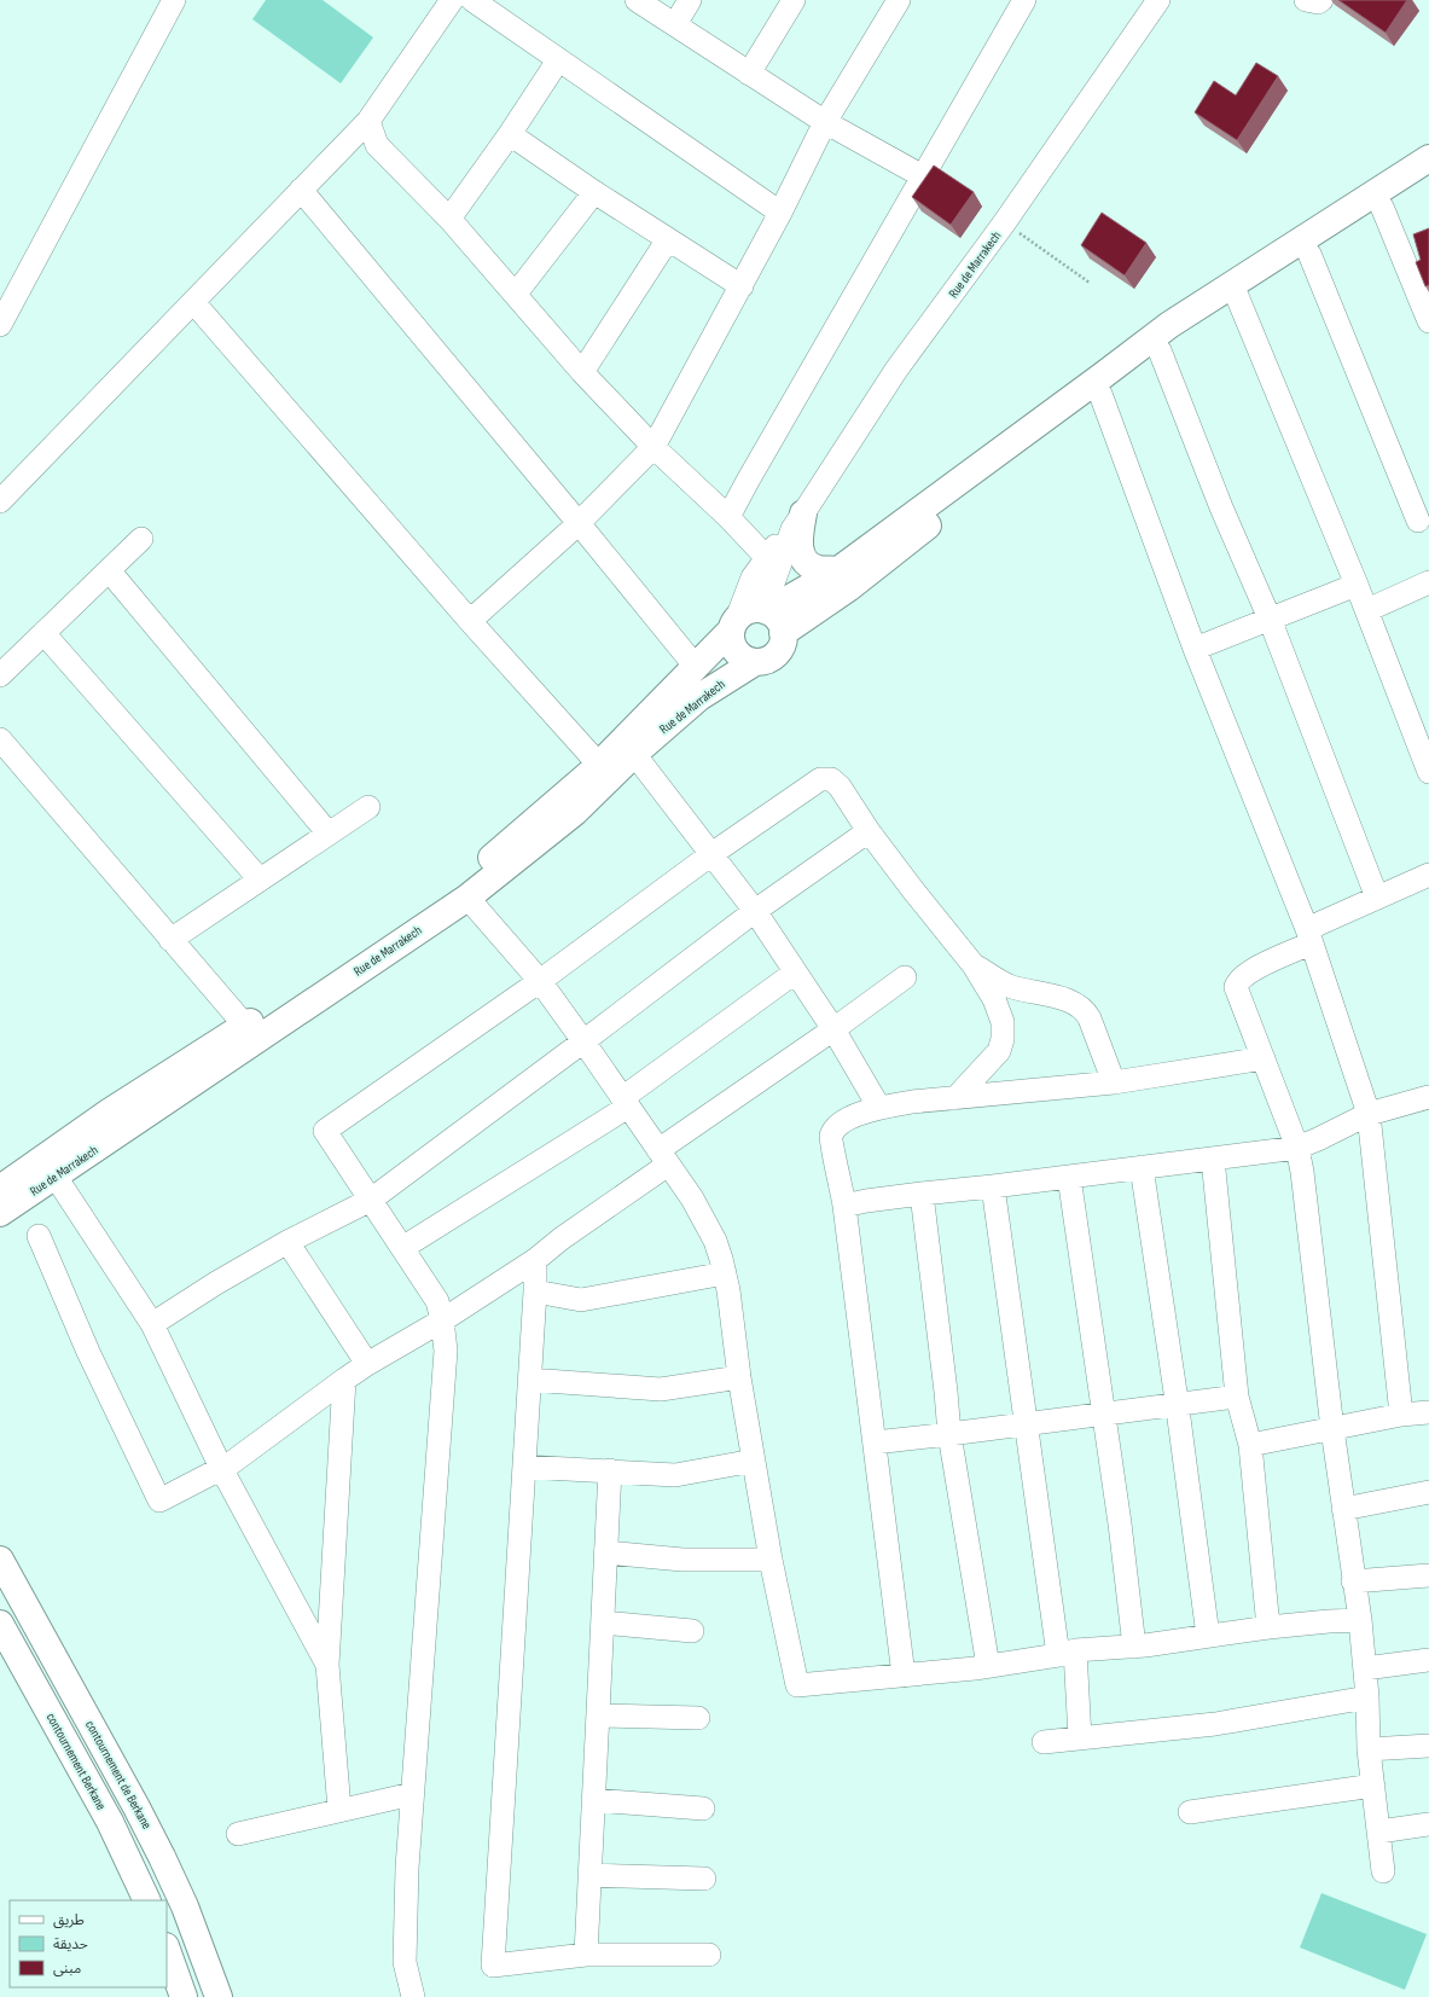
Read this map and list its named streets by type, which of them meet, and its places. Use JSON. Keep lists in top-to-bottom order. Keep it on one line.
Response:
{"streets":{"main road":["Rue de Marrakech","contournement Berkane","contournement de Berkane"]},"legend":["طريق","حديقة","مبنى"]}
